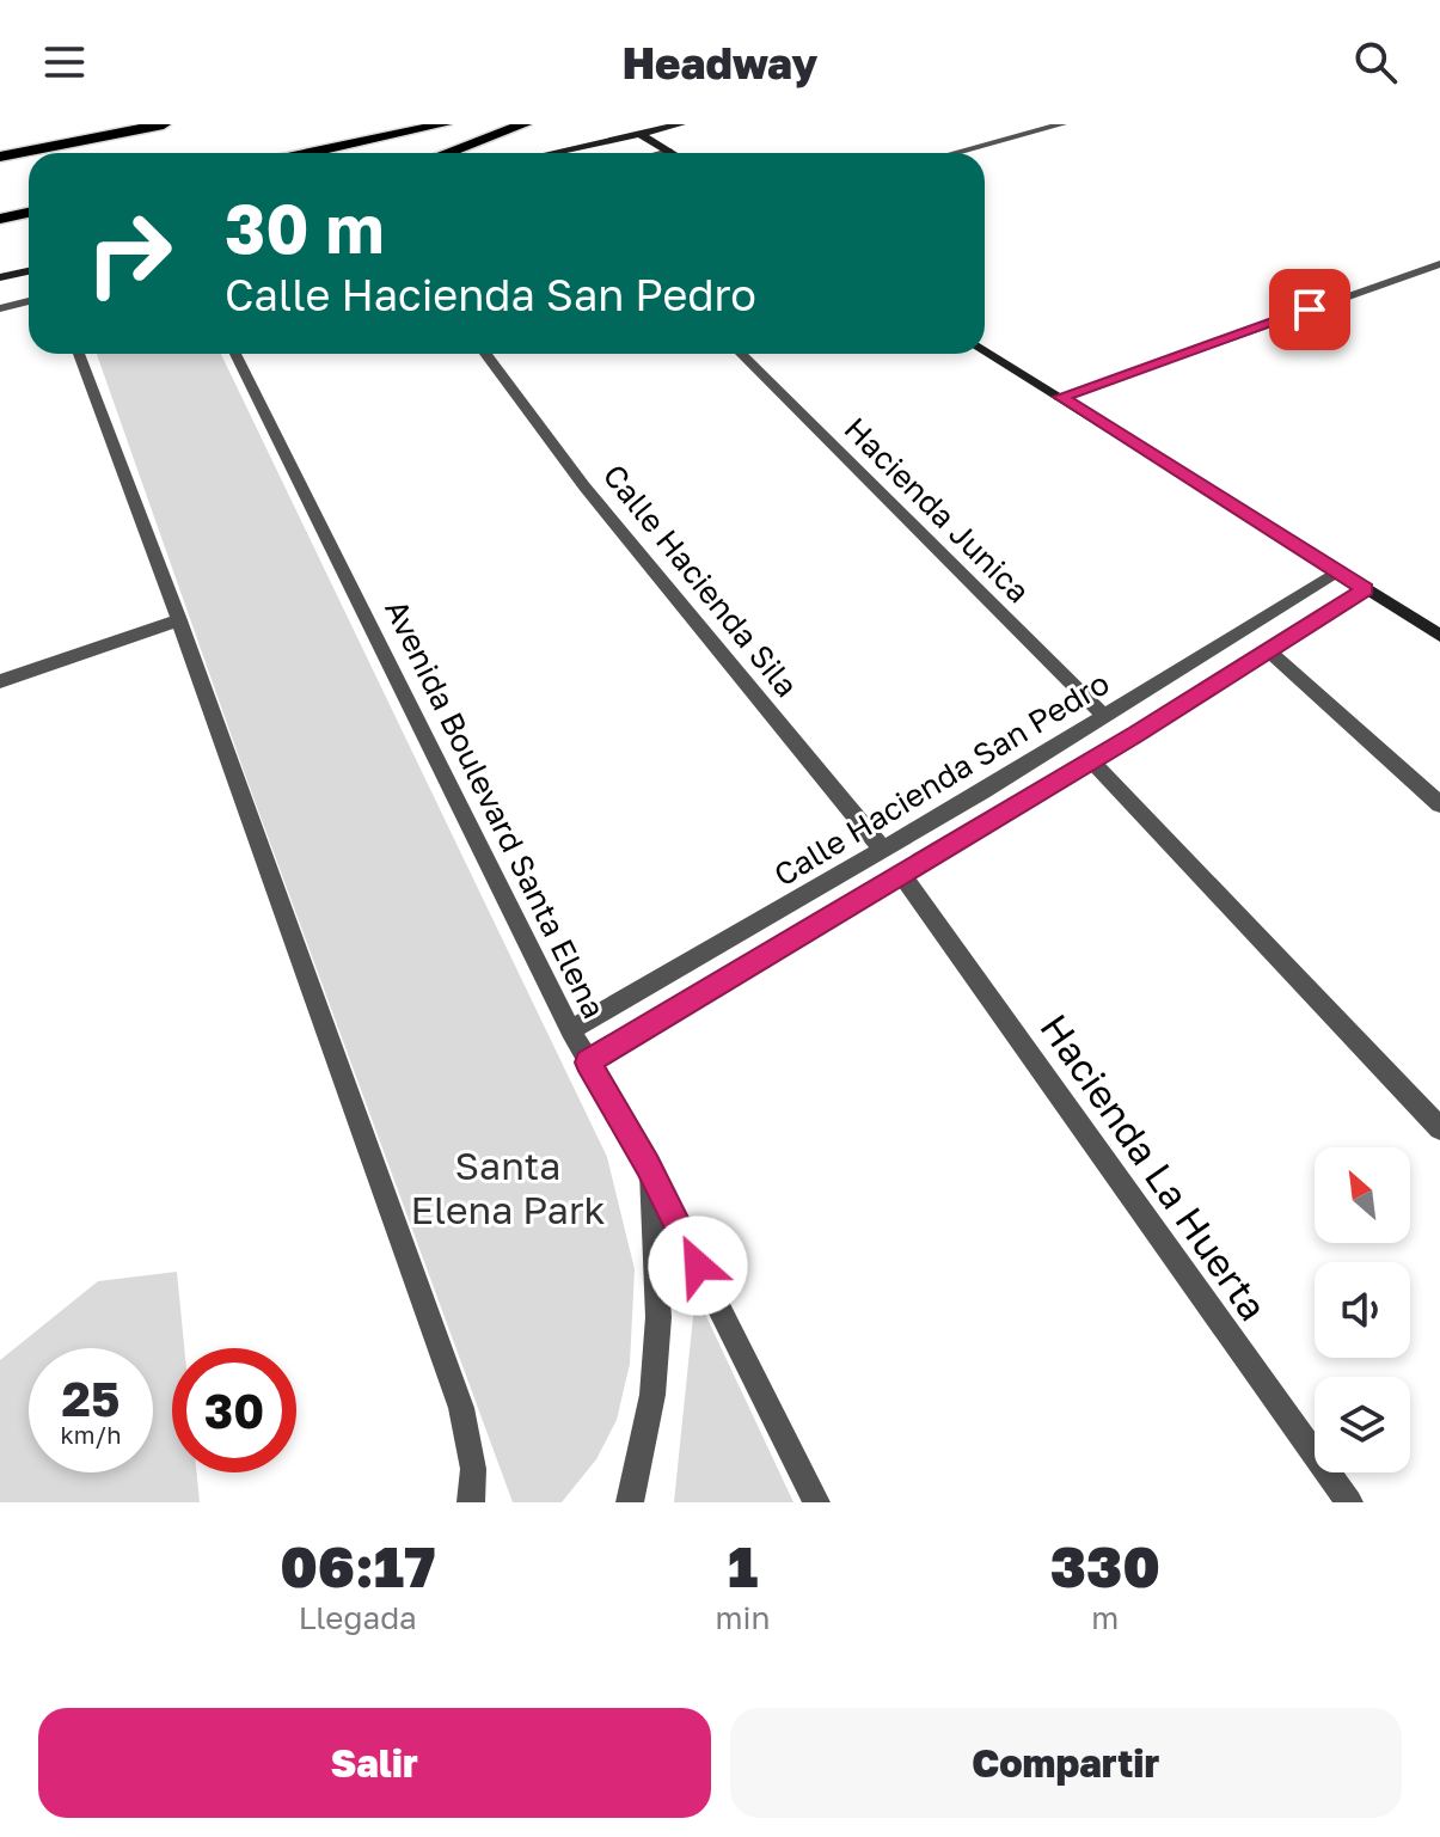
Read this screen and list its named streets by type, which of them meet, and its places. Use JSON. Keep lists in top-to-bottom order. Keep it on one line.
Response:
{"streets":{"street":["Hacienda Junica","Calle Hacienda Sila","Calle Hacienda San Pedro","Avenida Boulevard Santa Elena","Hacienda La Huerta"]},"crossings":[["Hacienda Junica","Calle Hacienda San Pedro"],["Calle Hacienda Sila","Calle Hacienda San Pedro"],["Calle Hacienda San Pedro","Avenida Boulevard Santa Elena"],["Calle Hacienda San Pedro","Hacienda La Huerta"]],"parks":["Santa Elena Park"],"north":"top left","page":{"header":"Headway","turn":["30 m","Calle Hacienda San Pedro"],"speed":"25 km/h","limit":"30","eta":["06:17","Llegada","1","min","330","m"],"buttons":["Salir","Compartir"]}}
